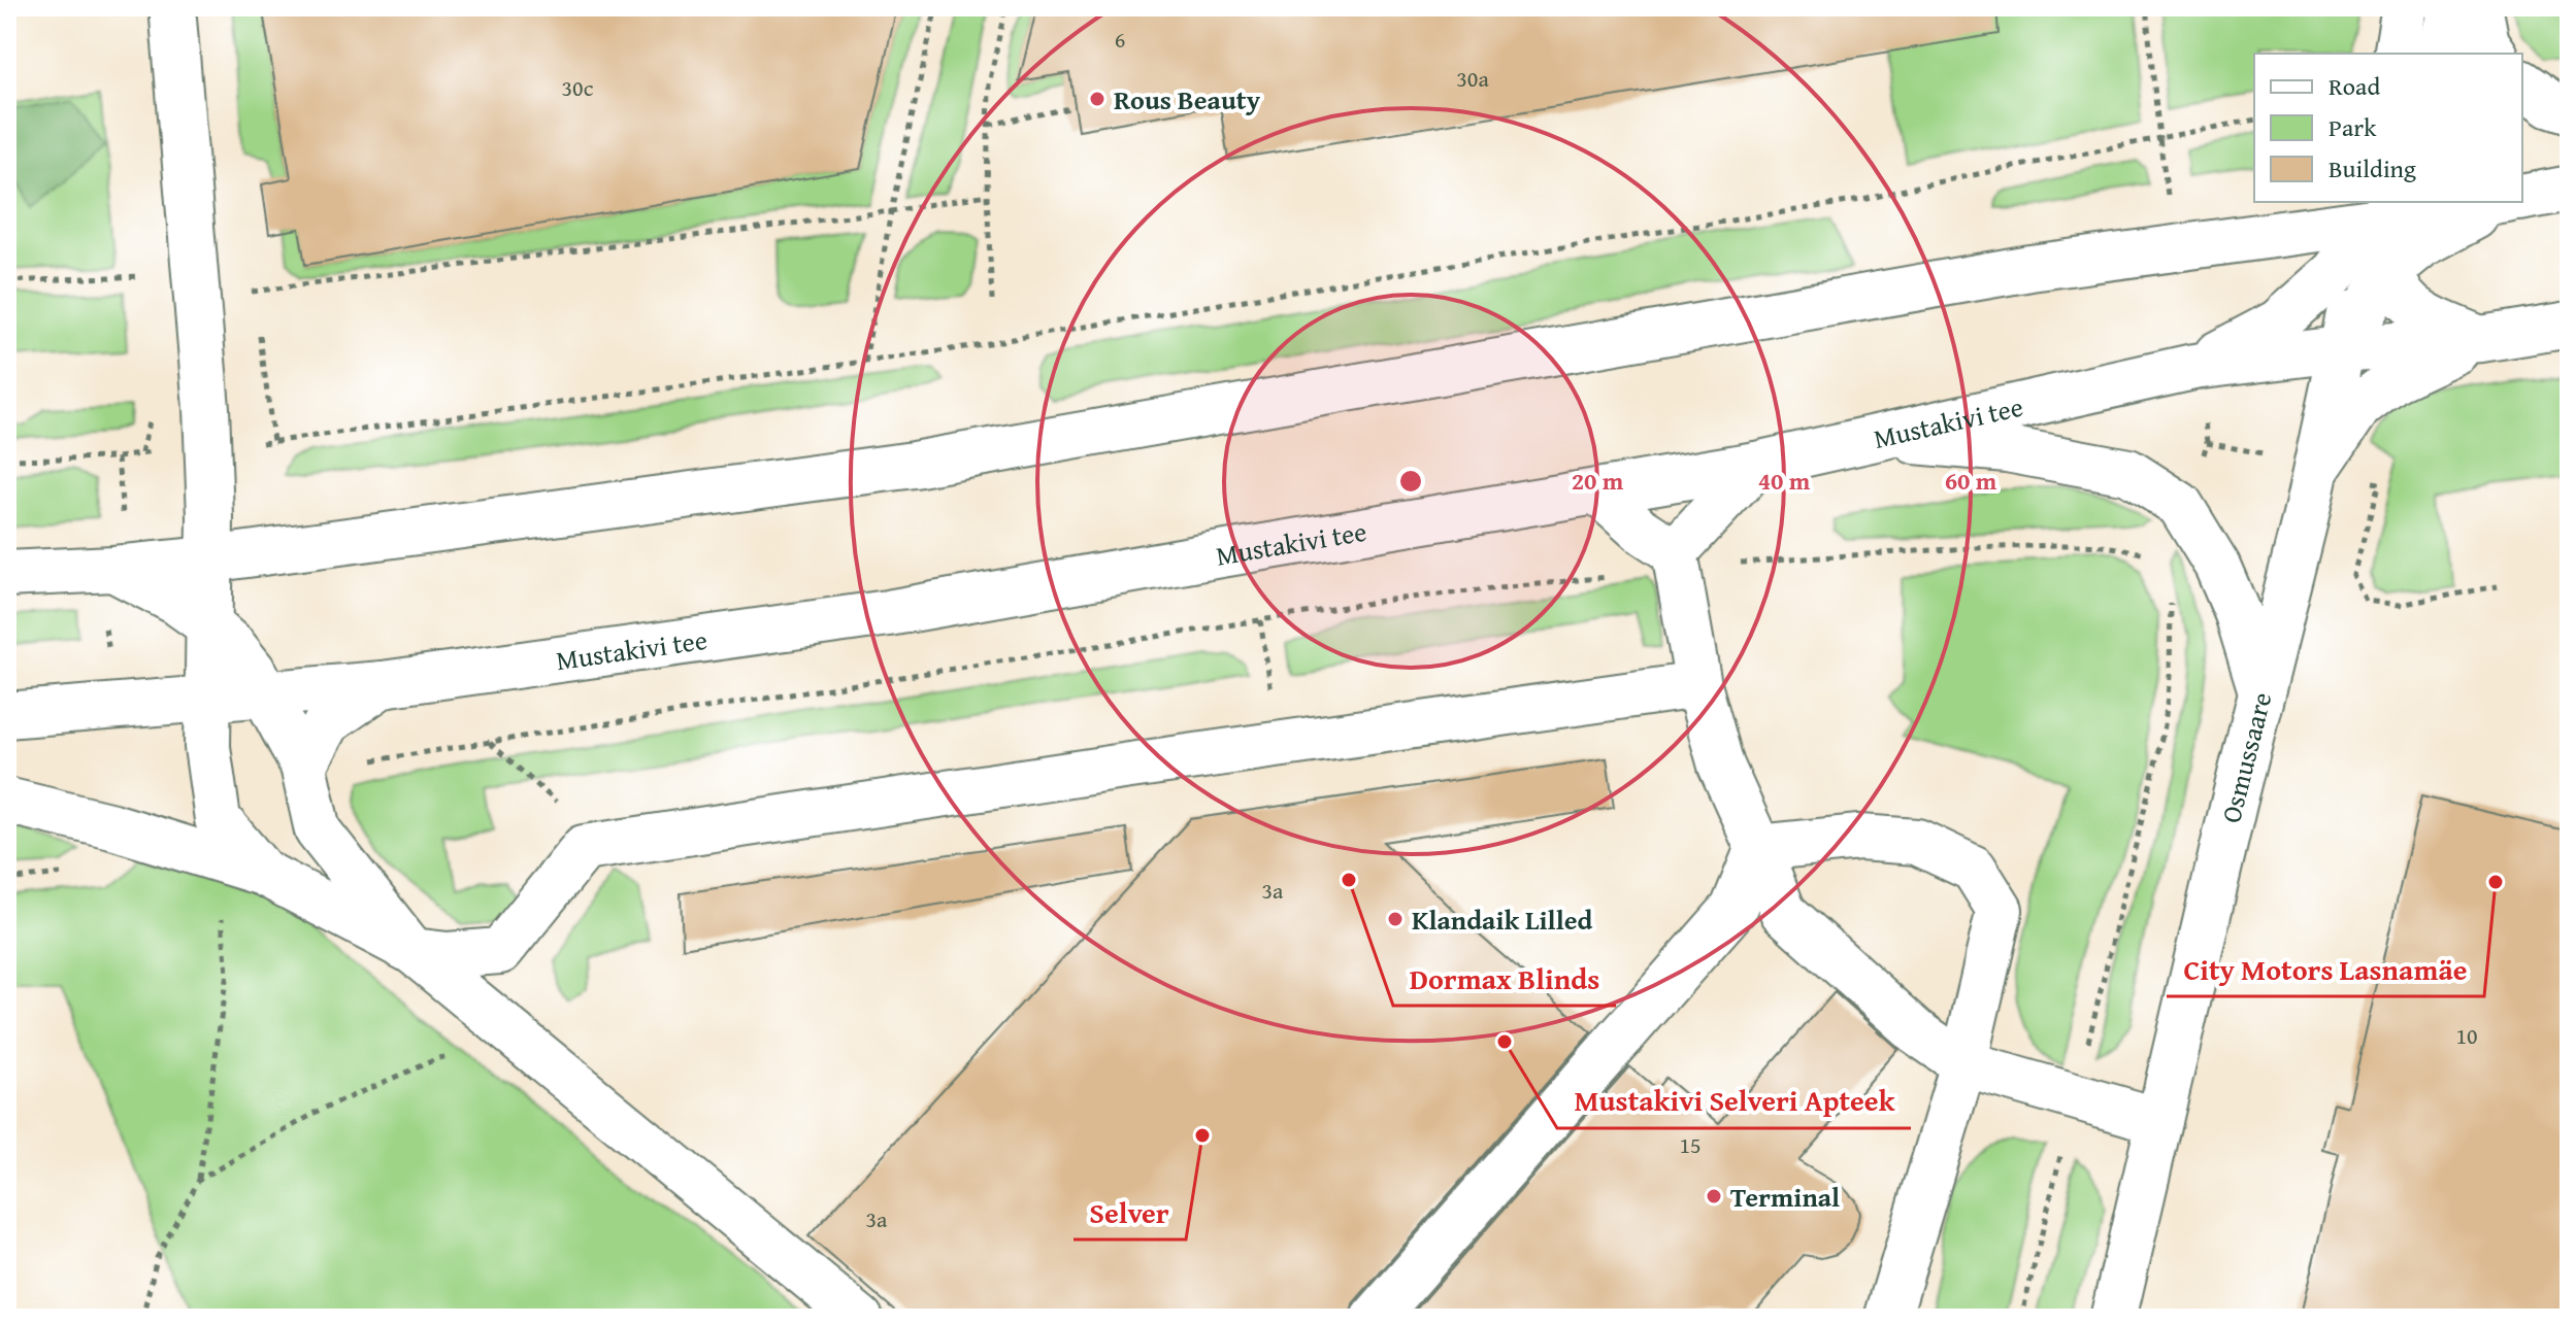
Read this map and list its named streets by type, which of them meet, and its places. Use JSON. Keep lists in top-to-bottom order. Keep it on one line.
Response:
{"streets":{"main road":["Mustakivi tee","Osmussaare"]},"crossings":[["Mustakivi tee","Osmussaare"]],"places":["Rous Beauty","Dormax Blinds","City Motors Lasnamäe","Klandaik Lilled","Mustakivi Selveri Apteek","Selver","Terminal"],"house_numbers":["6","30a","30c","3a","10","15","3a"],"legend":["Road","Park","Building"],"rings":["20 m","40 m","60 m"]}
